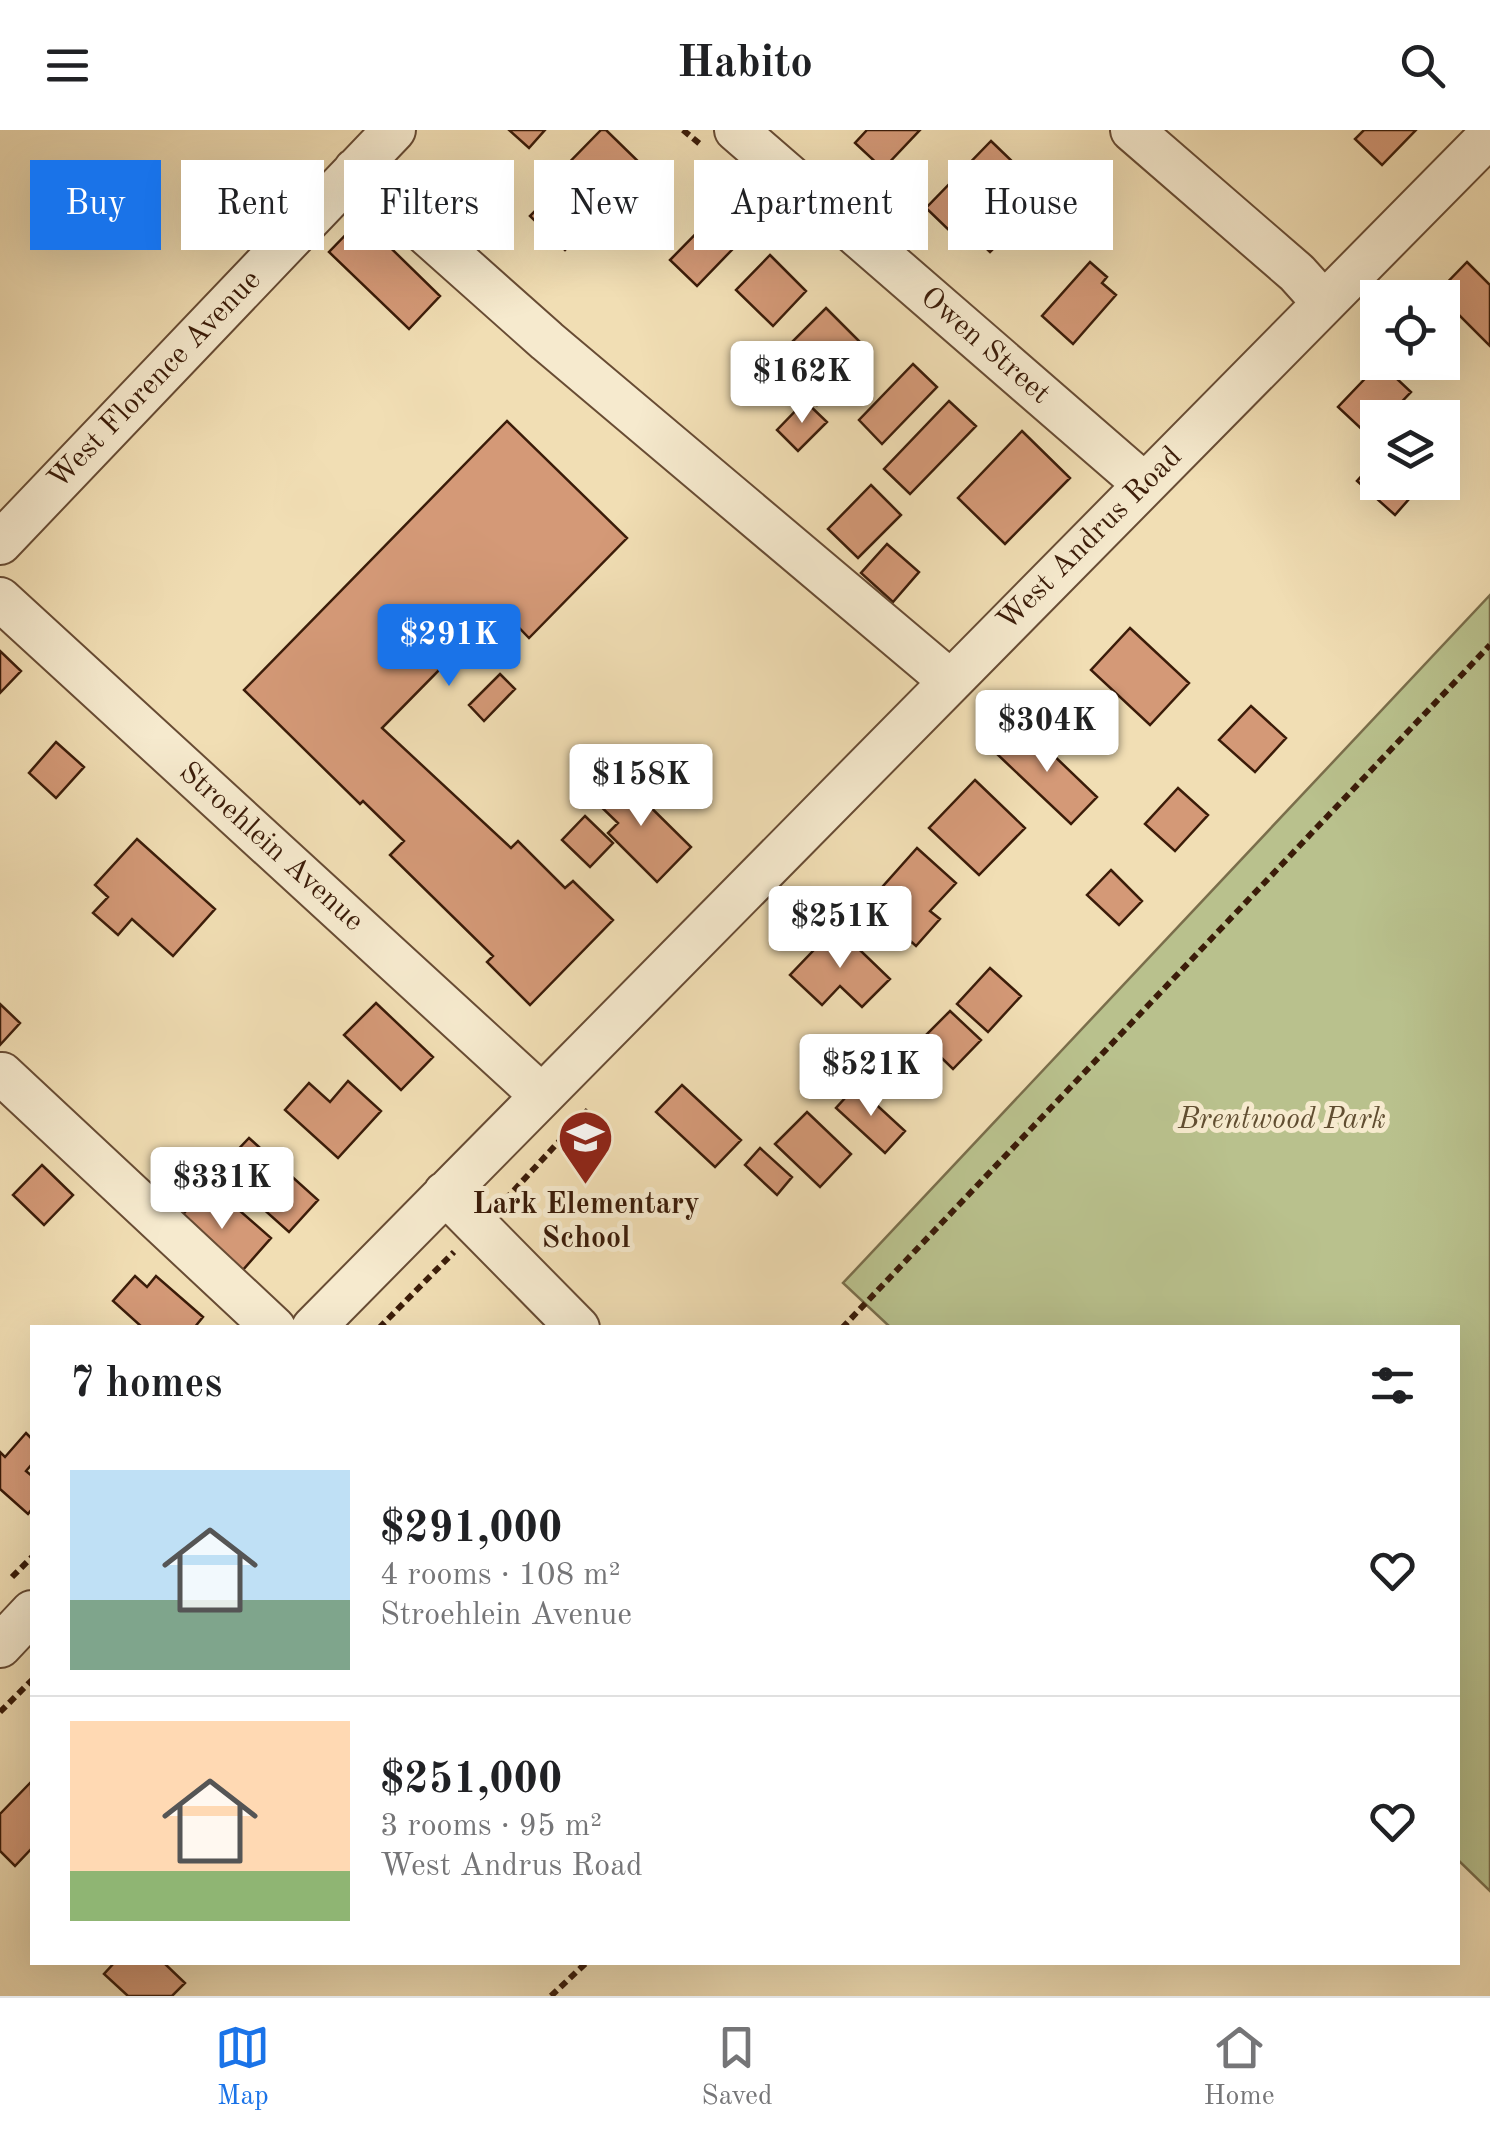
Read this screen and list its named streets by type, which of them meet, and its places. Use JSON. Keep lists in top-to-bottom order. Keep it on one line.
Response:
{"streets":{"street":["Owen Street","West Florence Avenue","West Andrus Road","Stroehlein Avenue"]},"crossings":[["Owen Street","West Andrus Road"],["West Andrus Road","Stroehlein Avenue"]],"parks":["Brentwood Park"],"places":{"school or university":["Lark Elementary School"]},"page":{"header":"Habito","chip":["Buy","Rent","Filters","New","Apartment","House"],"price":["$162K","$291K","$304K","$158K","$251K","$521K","$331K"],"heading":"7 homes","list":[{"name":"$291,000","note":"4 rooms · 108 m² · Stroehlein Avenue"},{"name":"$251,000","note":"3 rooms · 95 m² · West Andrus Road"}],"tabs":["Map","Saved","Home"]}}
